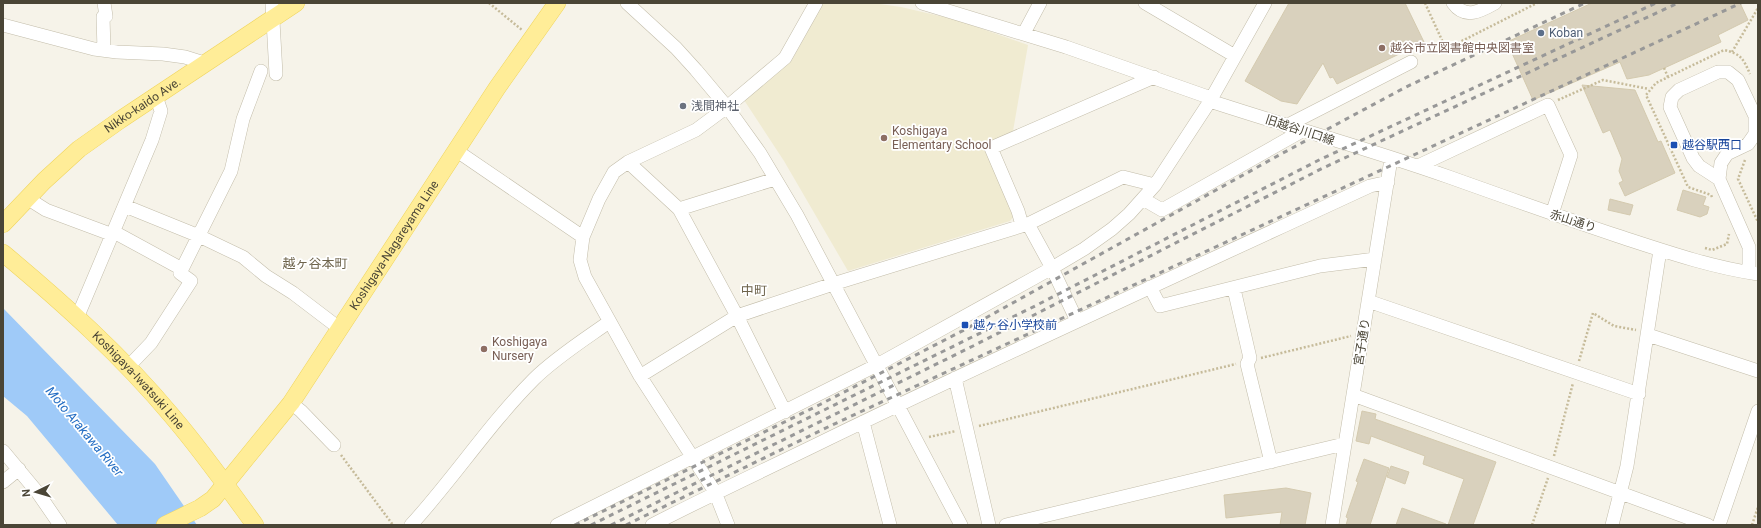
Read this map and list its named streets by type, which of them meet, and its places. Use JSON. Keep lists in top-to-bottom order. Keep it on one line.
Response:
{"streets":{"main road":["Nikko-kaido Ave.","Koshigaya-Nagareyama Line","Koshigaya-Iwatsuki Line"],"street":["旧越谷川口線","赤山通り","宮子通り"]},"crossings":[["旧越谷川口線","赤山通り"],["旧越谷川口線","宮子通り"],["赤山通り","宮子通り"],["Koshigaya-Nagareyama Line","Koshigaya-Iwatsuki Line"]],"districts":["越ヶ谷本町","中町"],"water":["Moto Arakawa River"],"places":{"other":["Koban","越谷市立図書館中央図書室","浅間神社","Koshigaya Elementary School","Koshigaya Nursery"],"transit":["越谷駅西口","越ヶ谷小学校前"]},"north":"left"}
